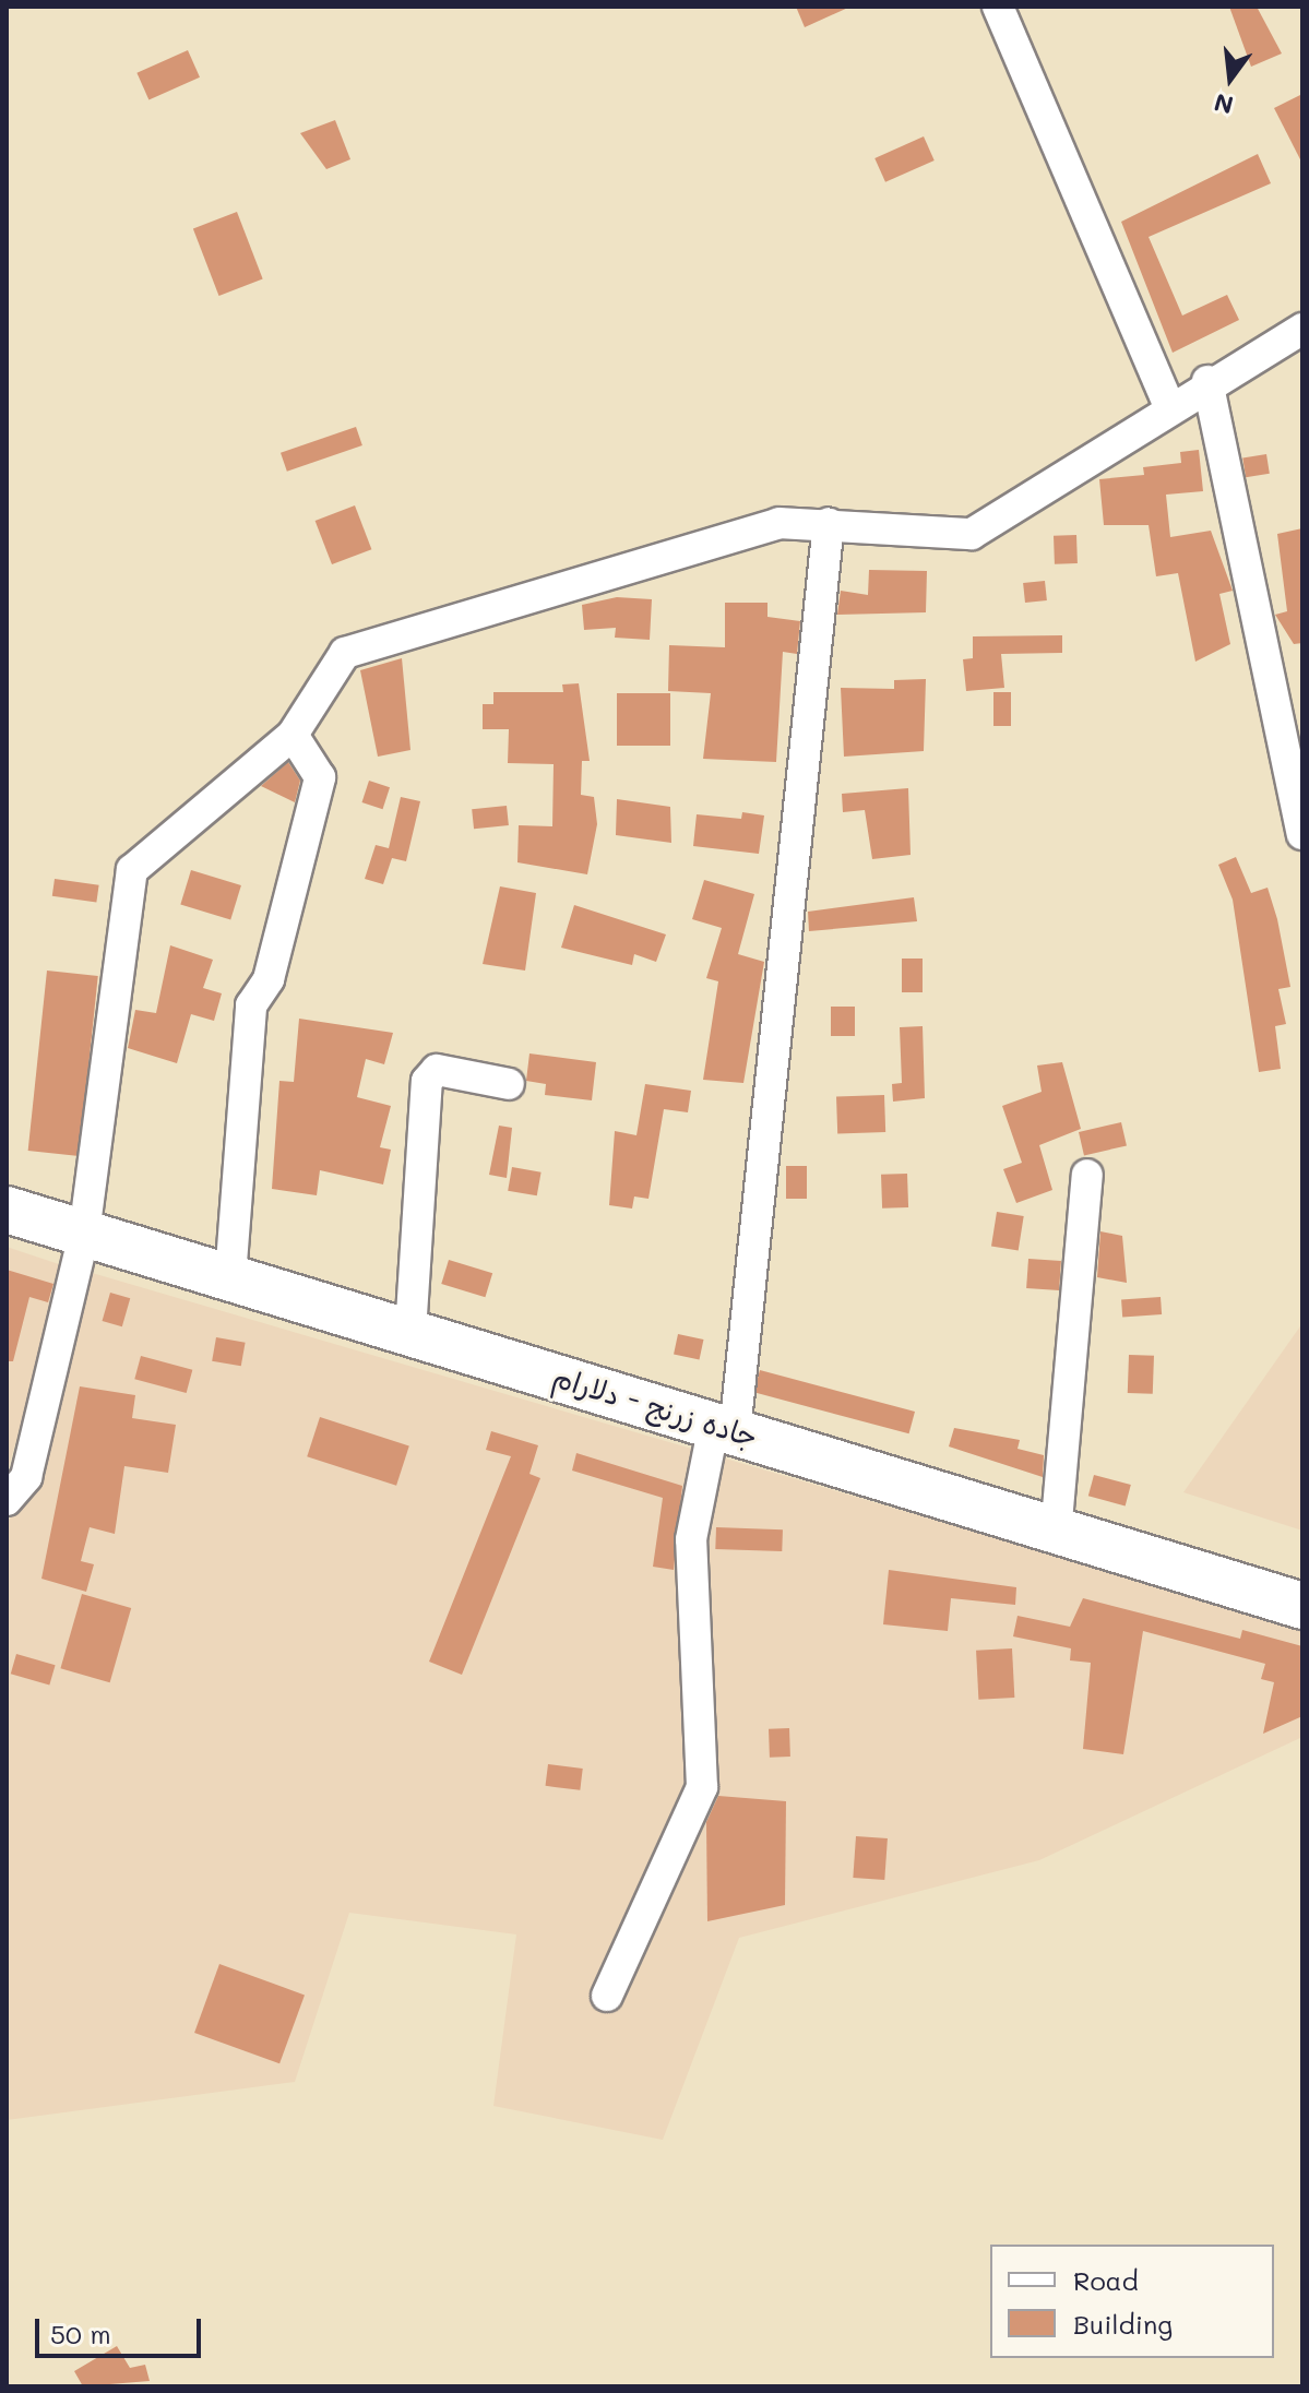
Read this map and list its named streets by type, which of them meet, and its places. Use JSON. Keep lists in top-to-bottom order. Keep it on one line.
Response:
{"streets":{"highway":["جاده زرنج - دلارام"]},"legend":["Road","Building"],"scale_bar":"50 m","north":"bottom"}
